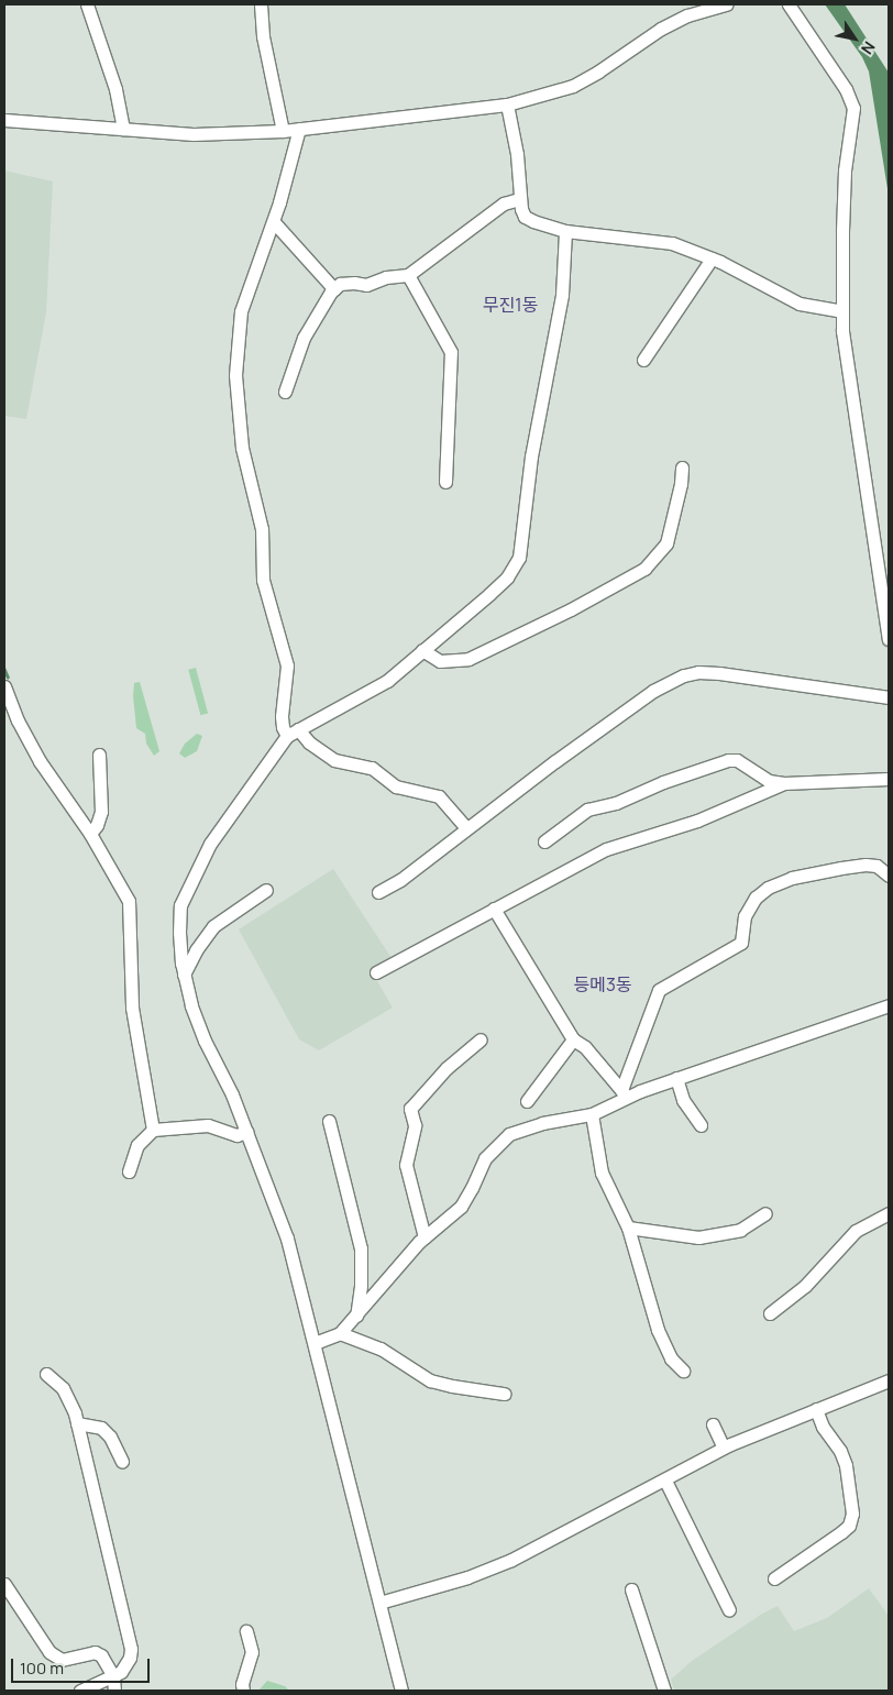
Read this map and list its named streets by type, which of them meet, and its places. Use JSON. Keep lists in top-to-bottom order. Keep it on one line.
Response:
{"districts":["무진1동","등메3동"],"scale_bar":"100 m","north":"bottom right"}
